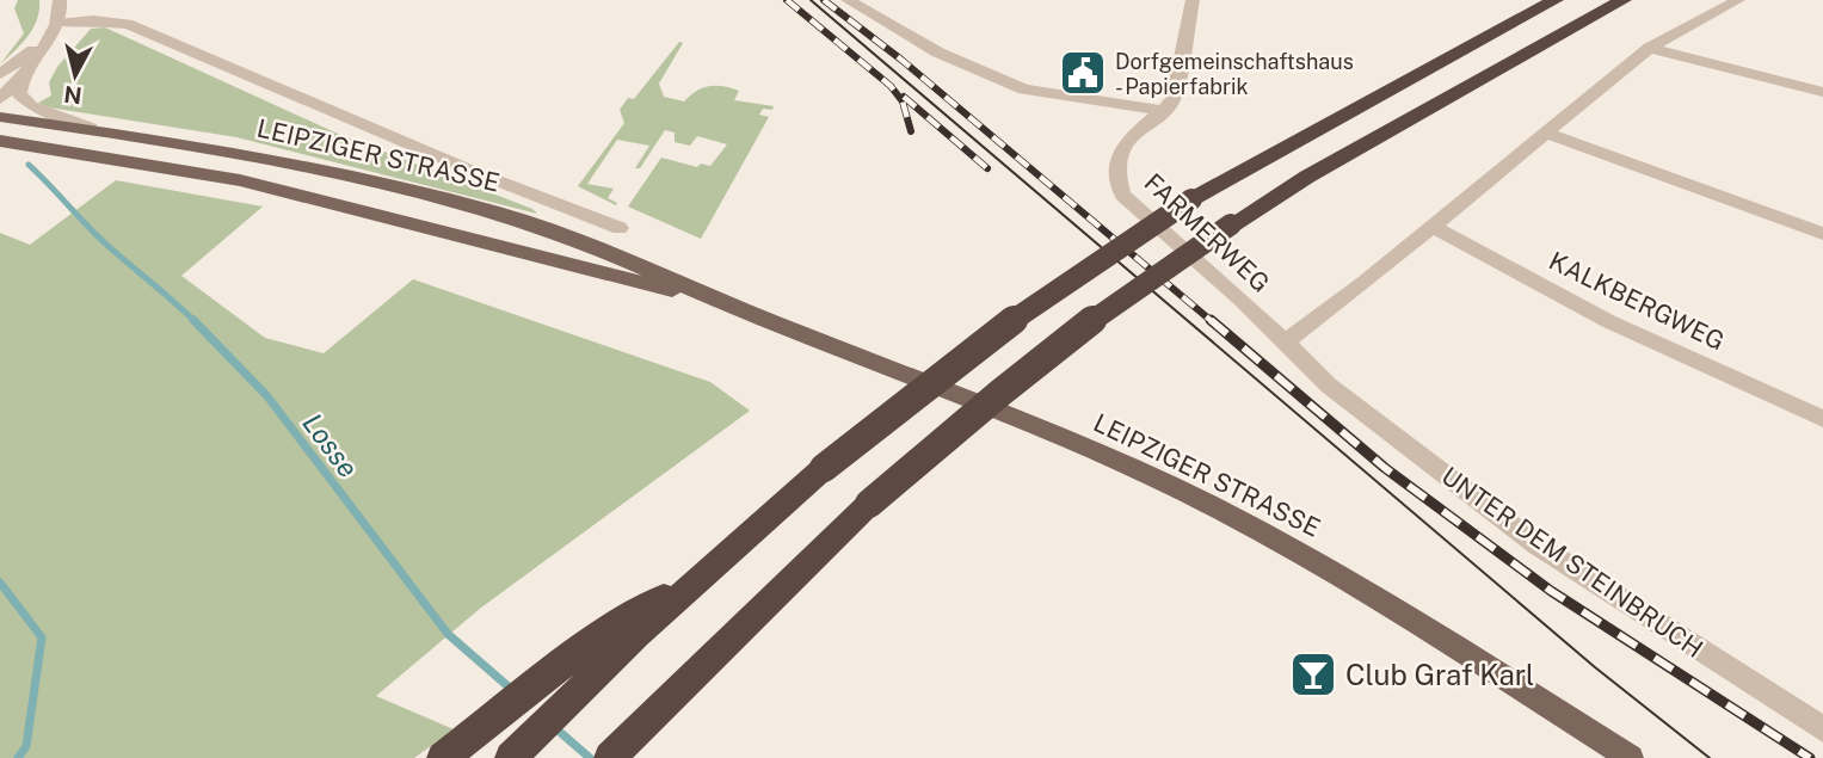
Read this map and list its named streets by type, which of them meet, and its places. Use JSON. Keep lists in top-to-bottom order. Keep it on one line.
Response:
{"streets":{"main road":["LEIPZIGER STRASSE"],"street":["FARMERWEG","KALKBERGWEG","UNTER DEM STEINBRUCH"]},"crossings":[["FARMERWEG","UNTER DEM STEINBRUCH"]],"water":["Losse"],"places":{"public building":["Dorfgemeinschaftshaus - Papierfabrik"],"bar":["Club Graf Karl"]},"north":"bottom"}
